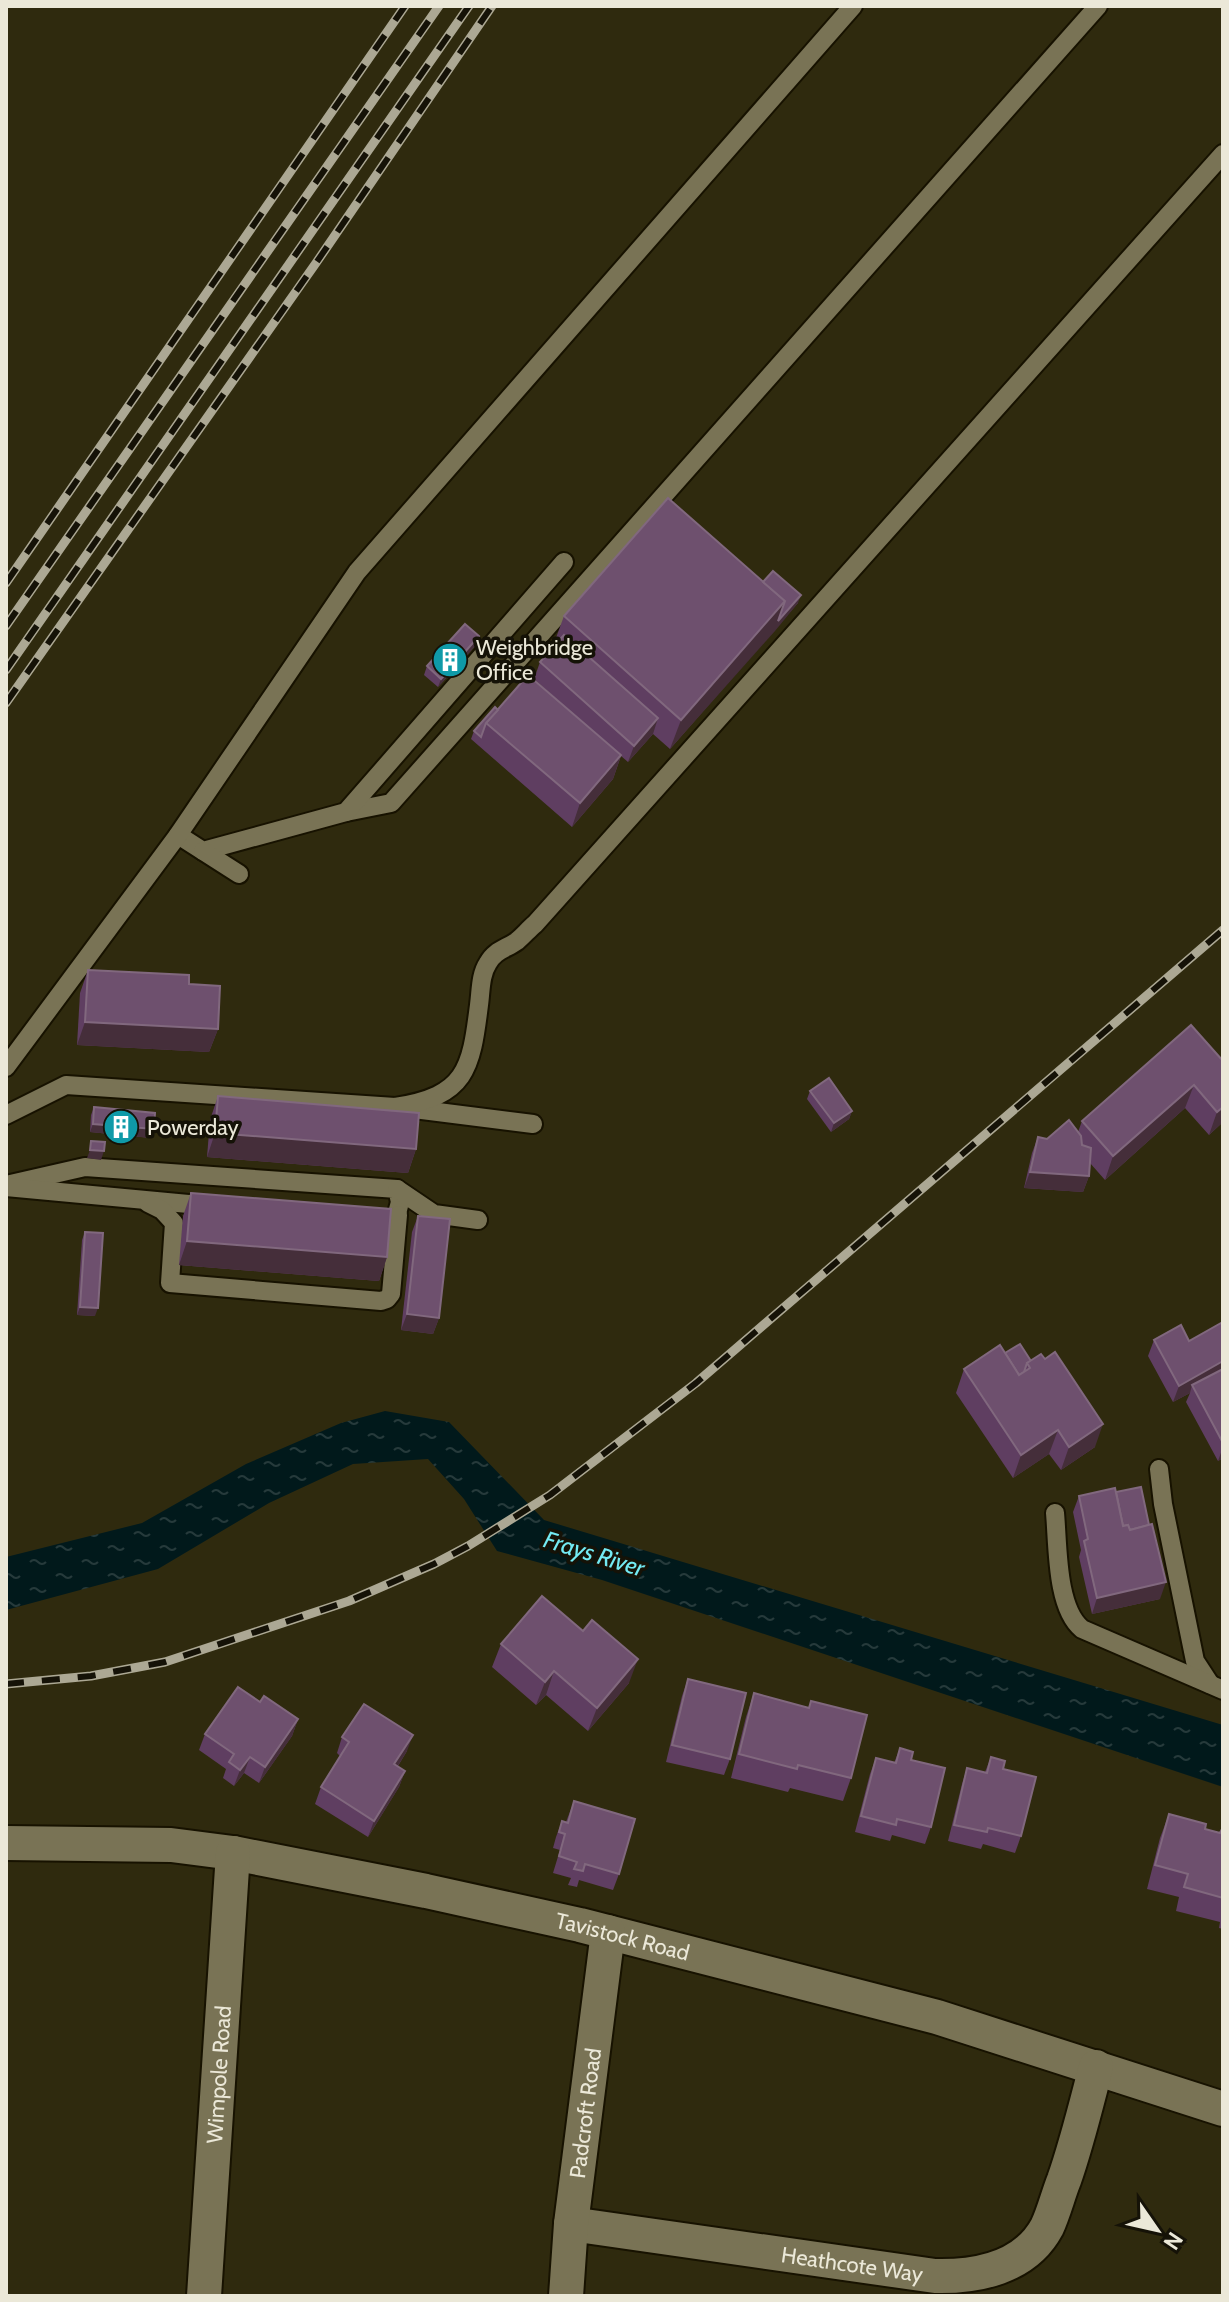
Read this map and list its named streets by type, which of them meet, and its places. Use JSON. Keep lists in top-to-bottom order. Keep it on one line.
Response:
{"streets":{"street":["Tavistock Road","Wimpole Road","Padcroft Road","Heathcote Way"]},"crossings":[["Tavistock Road","Wimpole Road"],["Tavistock Road","Padcroft Road"],["Tavistock Road","Heathcote Way"],["Padcroft Road","Heathcote Way"]],"water":["Frays River"],"places":{"building":["Weighbridge Office","Powerday"]},"north":"bottom right"}
